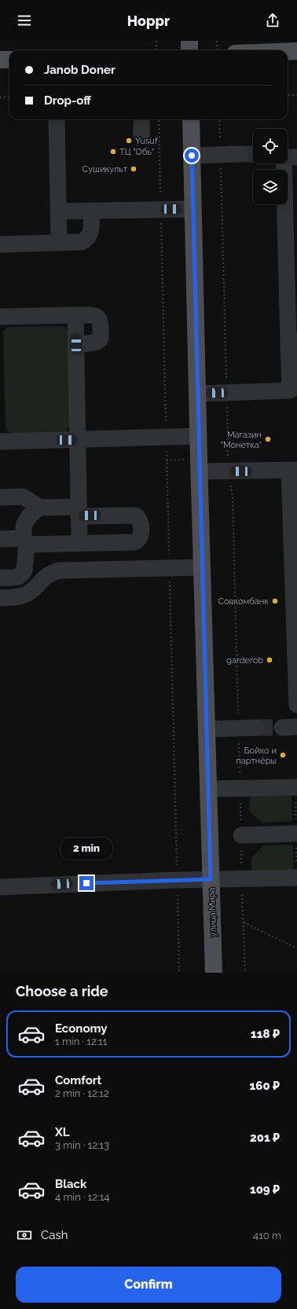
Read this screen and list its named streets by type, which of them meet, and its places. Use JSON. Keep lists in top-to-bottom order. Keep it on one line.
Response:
{"streets":{"main road":["улица Мира"]},"places":["Yusuf","ТЦ \"Обь\"","Сушикульт","Магазин \"Монетка\"","Совкомбанк","garderob","Бойко и партнёры"],"page":{"header":"Hoppr","banner":["Janob Doner","Drop-off"],"bubble":"2 min","heading":"Choose a ride","list":[{"name":"Economy","note":"1 min · 12:11","value":"118 ₽"},{"name":"Comfort","note":"2 min · 12:12","value":"160 ₽"},{"name":"XL","note":"3 min · 12:13","value":"201 ₽"},{"name":"Black","note":"4 min · 12:14","value":"109 ₽"}],"pay":["Cash","410 m"],"buttons":"Confirm"}}
